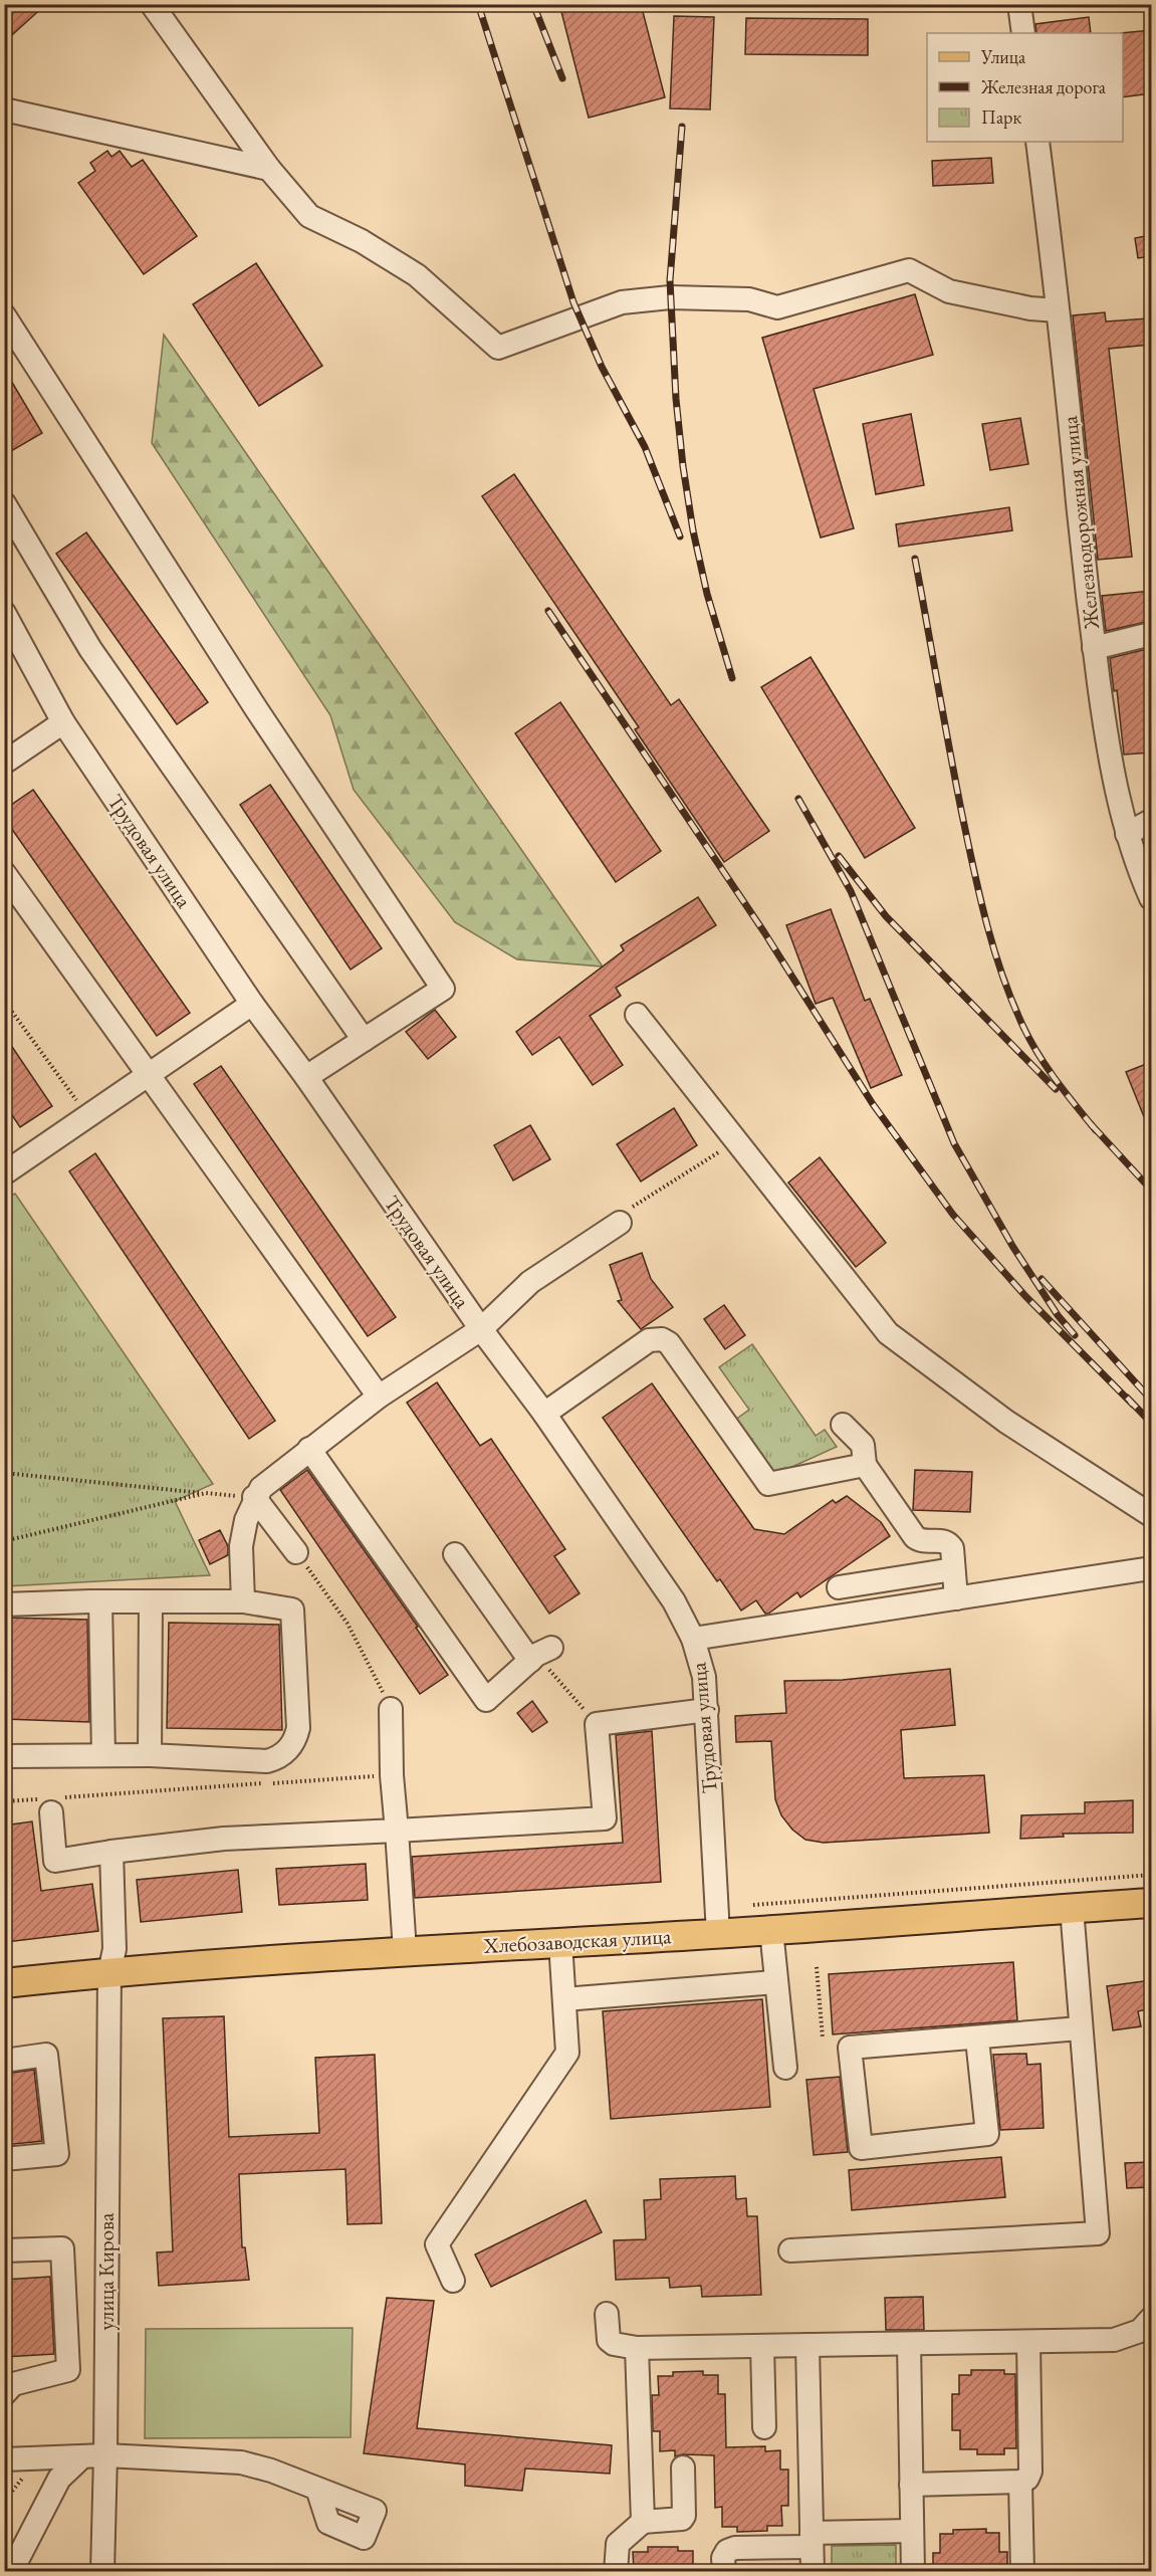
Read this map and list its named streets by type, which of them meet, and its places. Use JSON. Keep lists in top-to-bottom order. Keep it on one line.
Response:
{"streets":{"main road":["Хлебозаводская улица"],"street":["Железнодорожная улица","Трудовая улица","улица Кирова"]},"crossings":[["Трудовая улица","Хлебозаводская улица"],["Хлебозаводская улица","улица Кирова"]],"legend":["Улица","Железная дорога","Парк"]}
